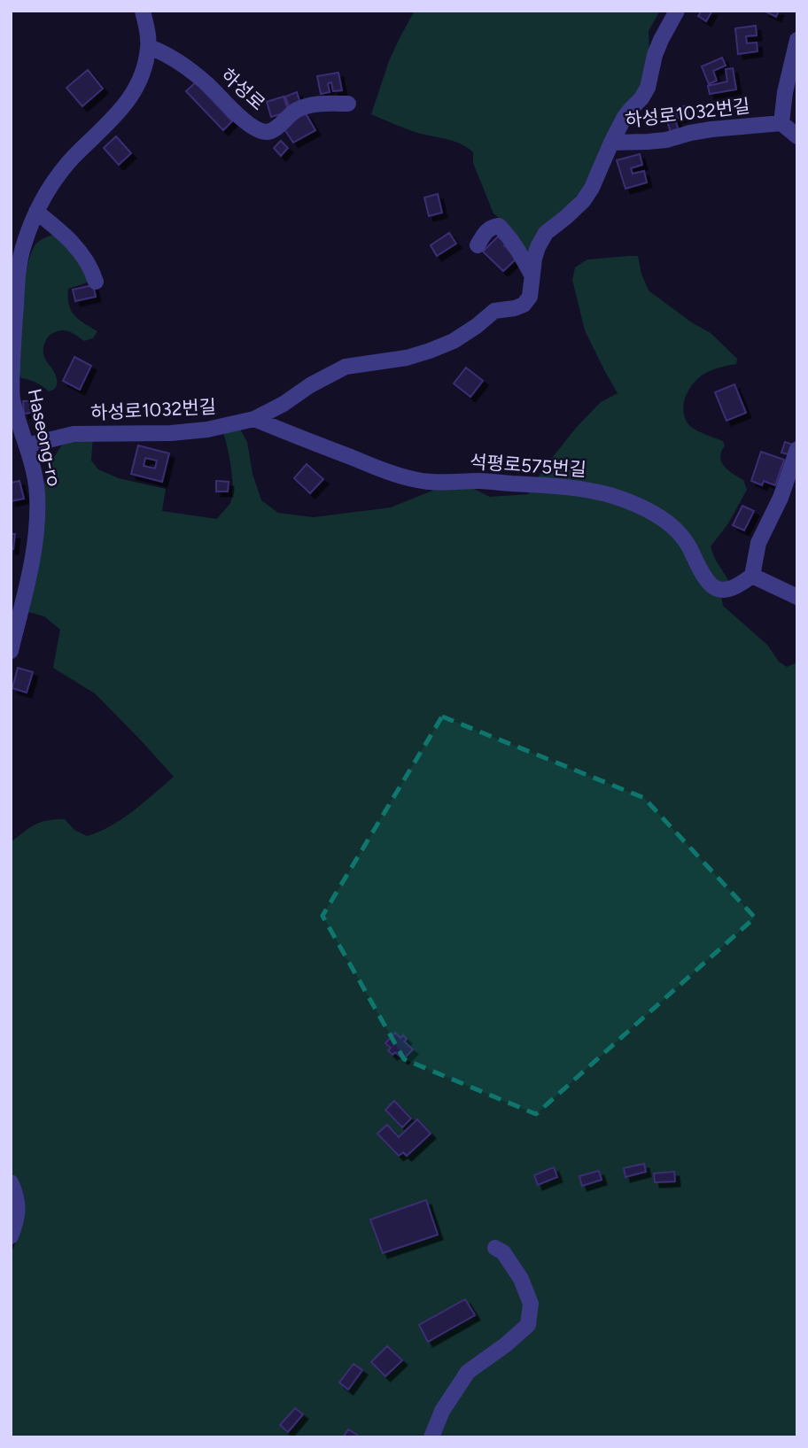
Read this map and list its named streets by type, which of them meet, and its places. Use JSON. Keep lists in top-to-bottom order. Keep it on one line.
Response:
{"streets":{"street":["하성로","하성로1032번길","Haseong-ro","석평로575번길"]},"crossings":[["하성로","Haseong-ro"],["하성로1032번길","Haseong-ro"],["하성로1032번길","석평로575번길"]]}
